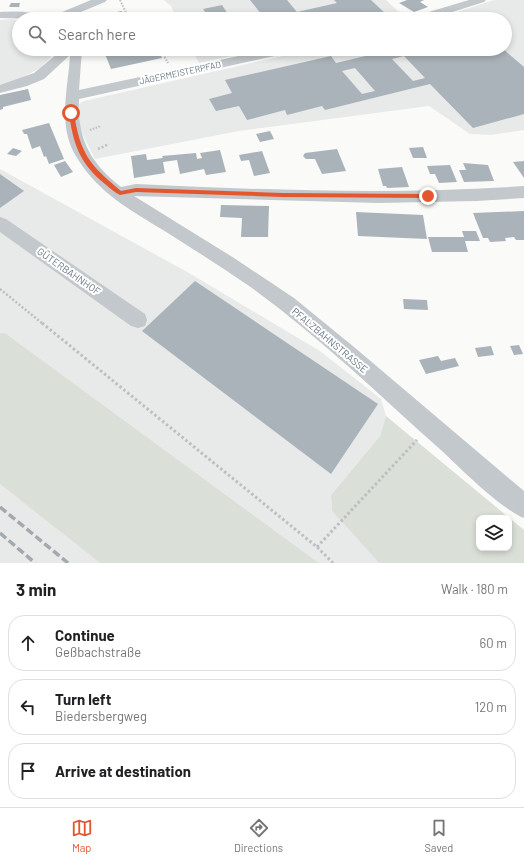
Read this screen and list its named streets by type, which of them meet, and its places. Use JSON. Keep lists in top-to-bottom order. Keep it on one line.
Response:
{"streets":{"street":["JÄGERMEISTERPFAD","GÜTERBAHNHOF","PFALZBAHNSTRASSE"]},"crossings":[["JÄGERMEISTERPFAD","PFALZBAHNSTRASSE"]],"page":{"search":"Search here","heading":["3 min","Walk · 180 m"],"list":[["Continue","Geßbachstraße","60 m"],["Turn left","Biedersbergweg","120 m"],"Arrive at destination"],"nav":["Map","Directions","Saved"]}}
